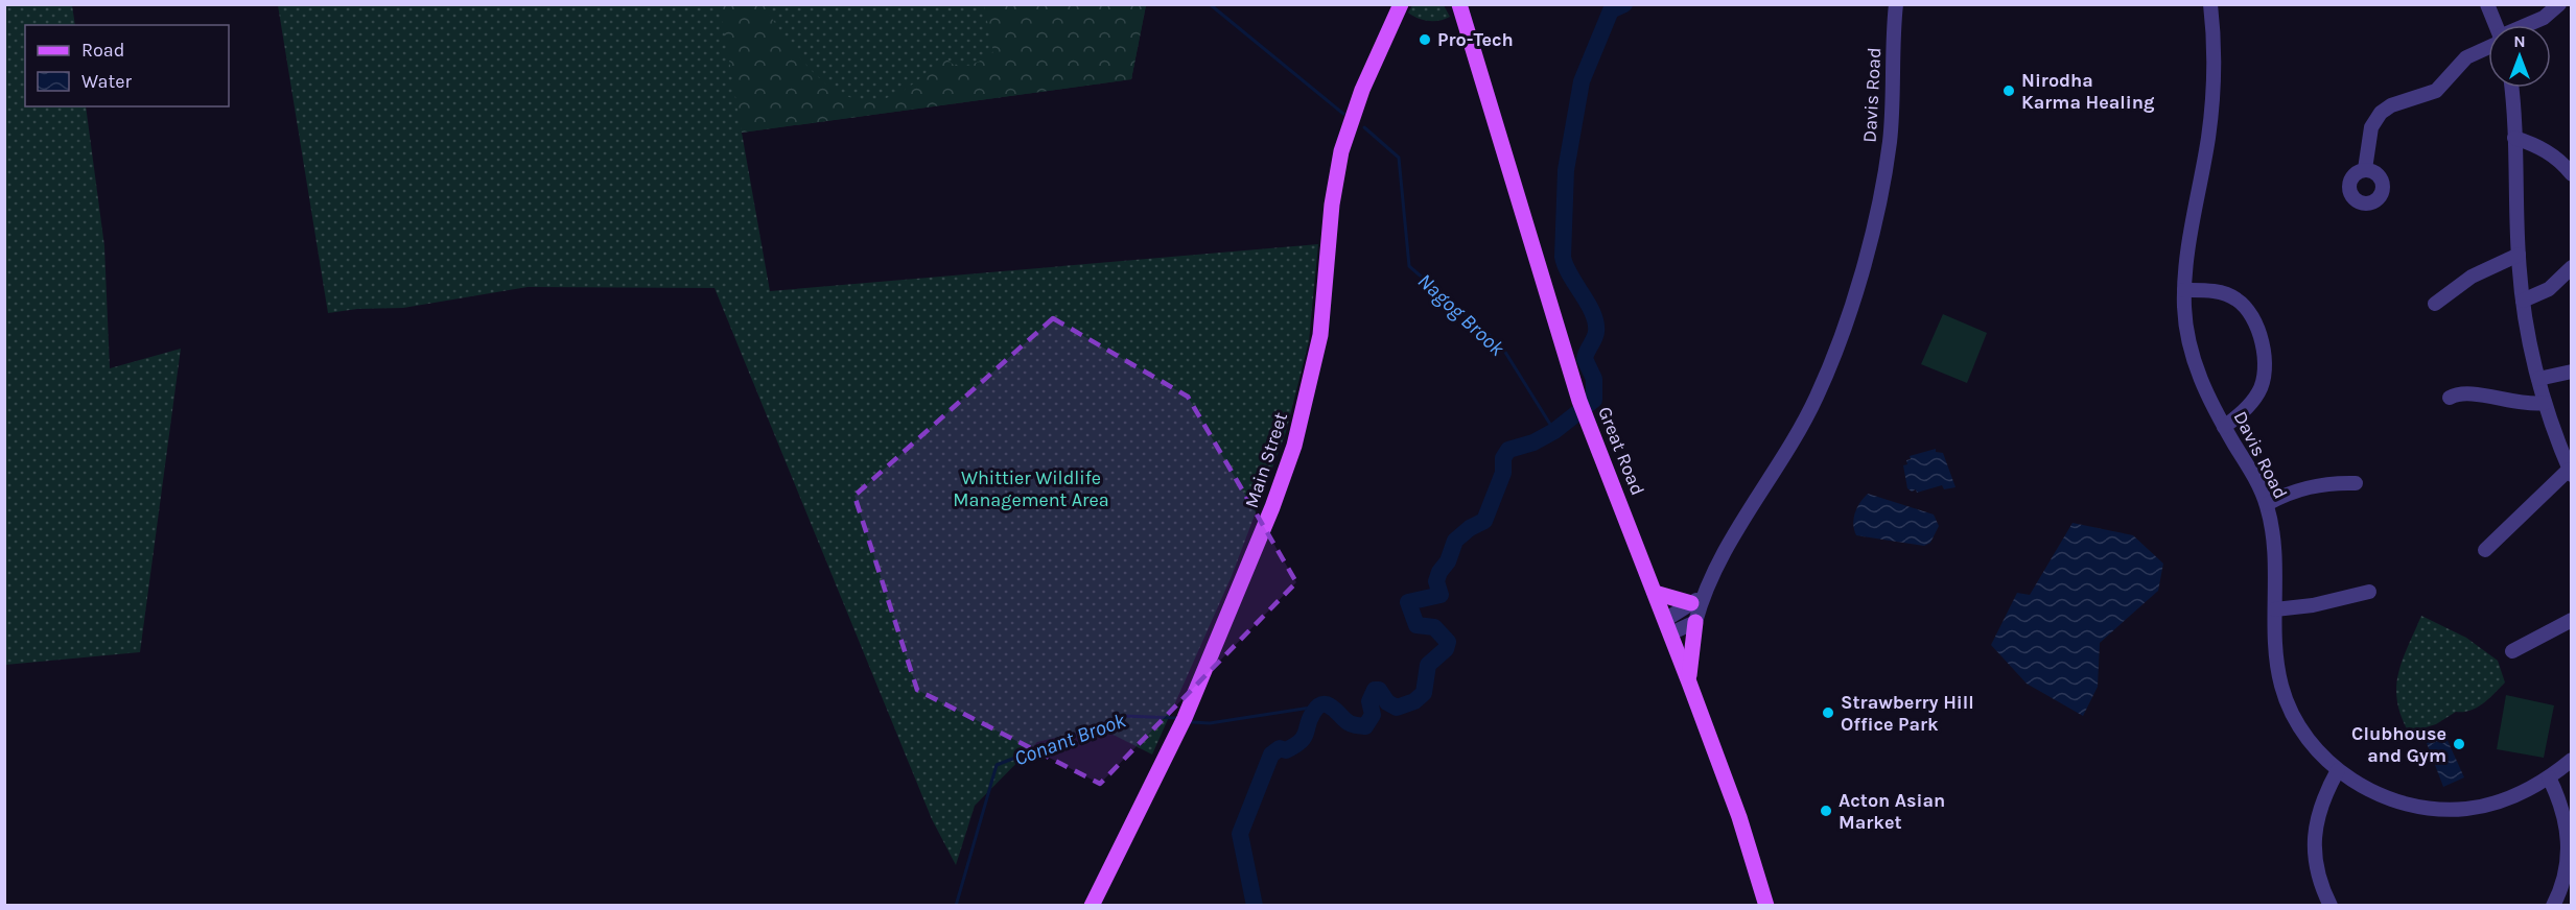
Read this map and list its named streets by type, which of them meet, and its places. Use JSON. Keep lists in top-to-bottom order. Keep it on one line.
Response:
{"streets":{"main road":["Great Road","Main Street"],"street":["Davis Road"]},"crossings":[["Davis Road","Great Road"]],"water":["Nagog Brook","Conant Brook"],"parks":["Whittier Wildlife Management Area"],"places":["Pro-Tech","Nirodha Karma Healing","Strawberry Hill Office Park","Clubhouse and Gym","Acton Asian Market"],"legend":["Road","Water"],"north":"top"}
